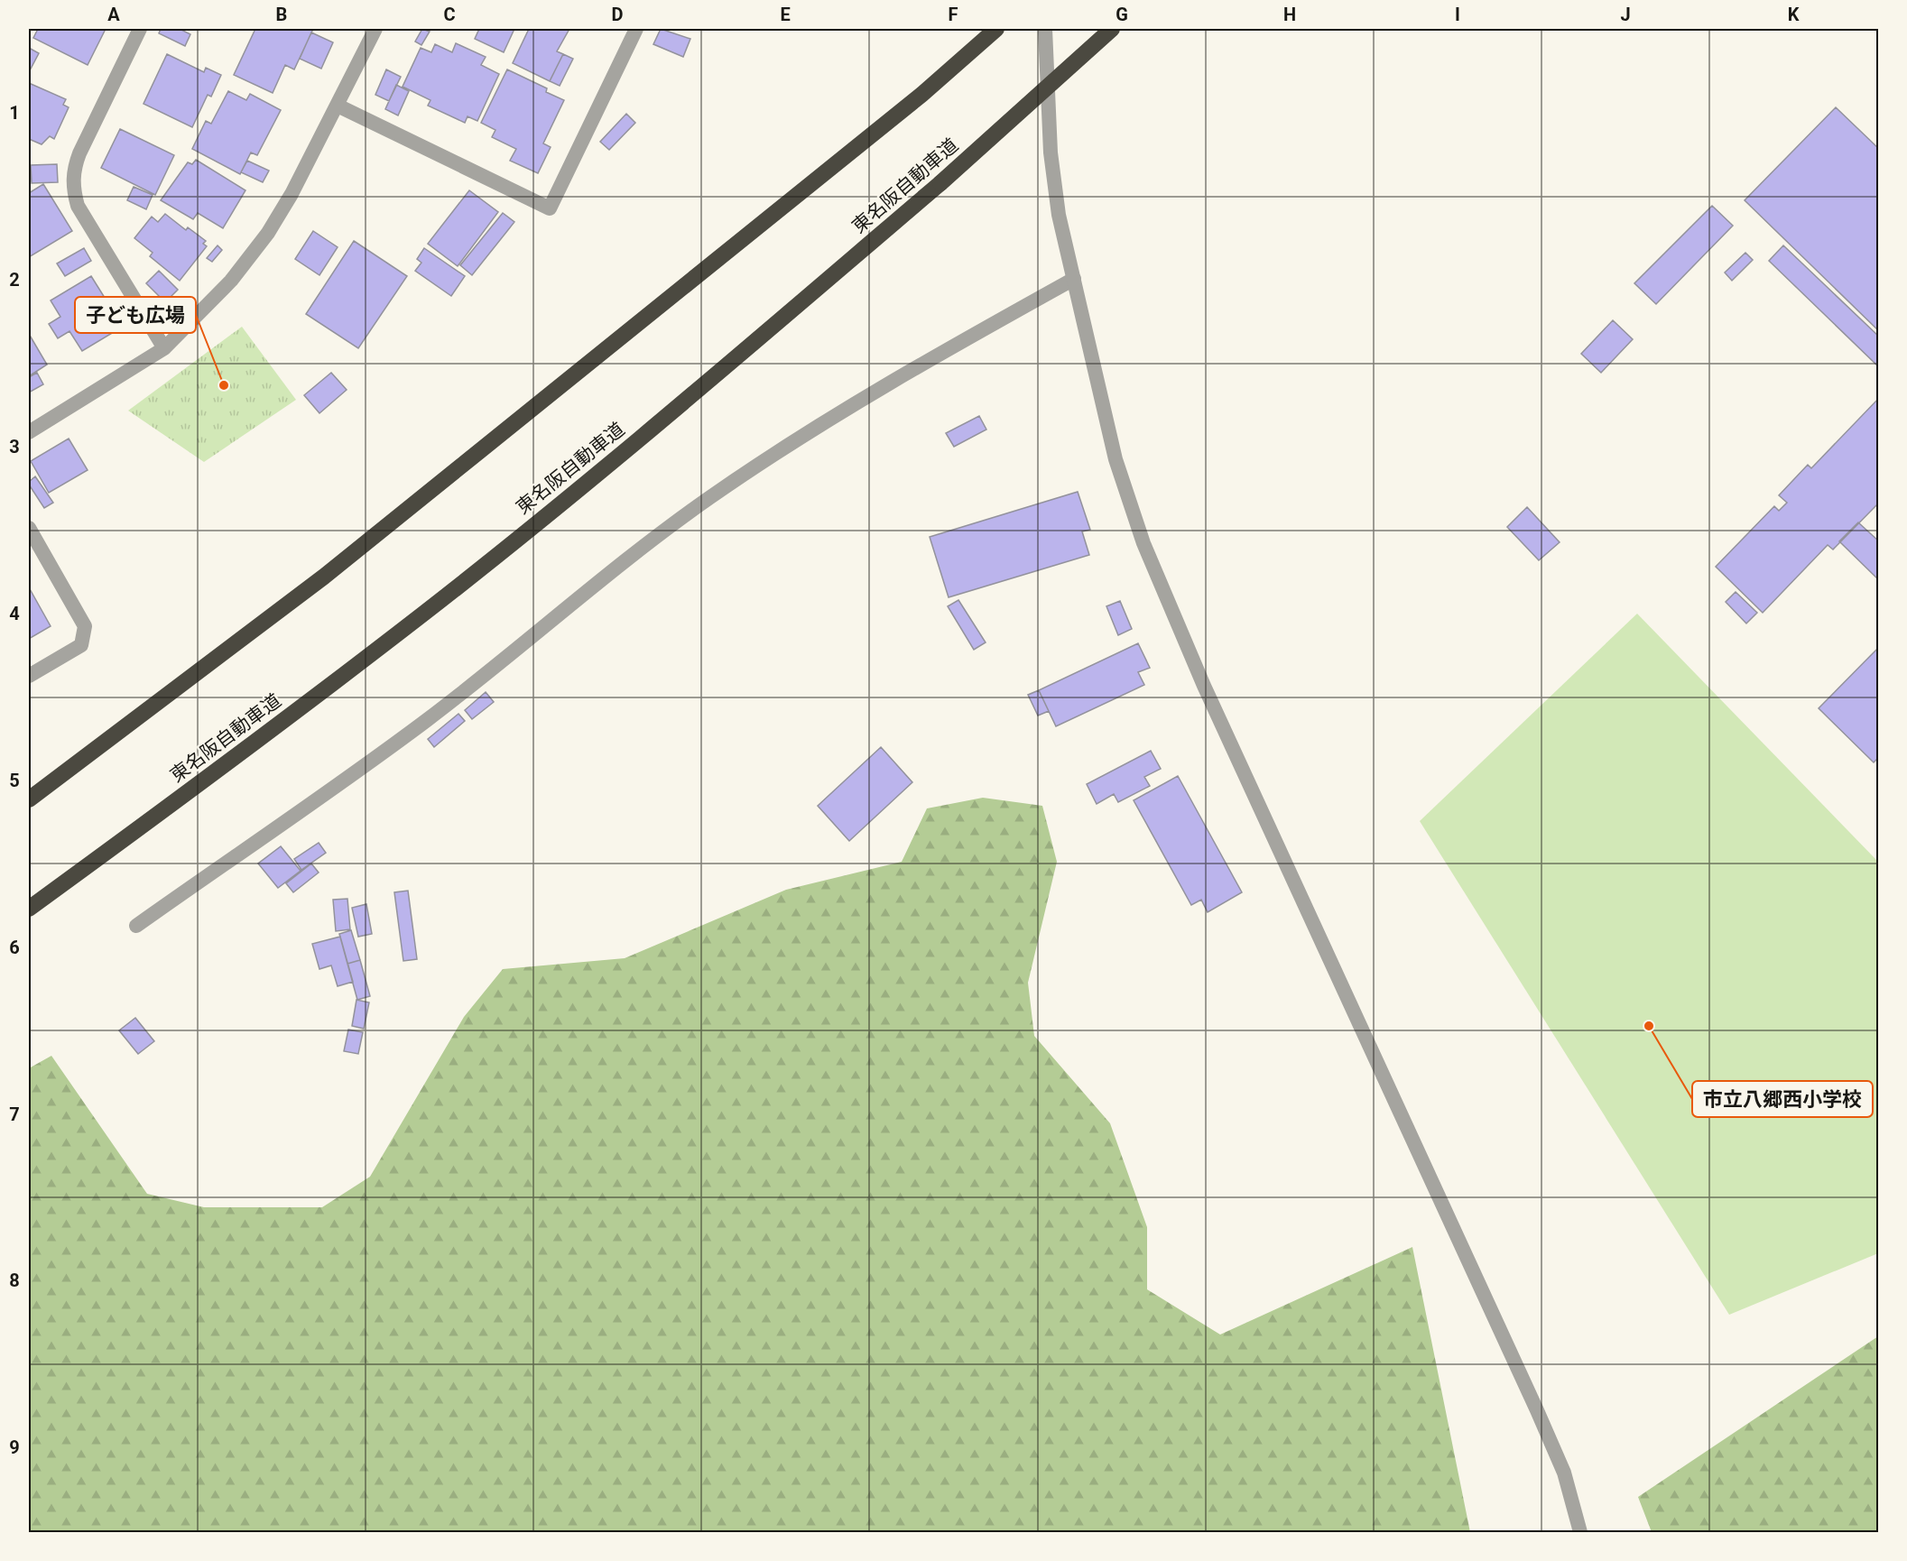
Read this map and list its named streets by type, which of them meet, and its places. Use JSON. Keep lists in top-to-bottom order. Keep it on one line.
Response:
{"streets":{"highway":["東名阪自動車道"]},"places":["子ども広場","市立八郷西小学校"],"grid":{"columns":["A","B","C","D","E","F","G","H","I","J","K"],"rows":["1","2","3","4","5","6","7","8","9"]}}
